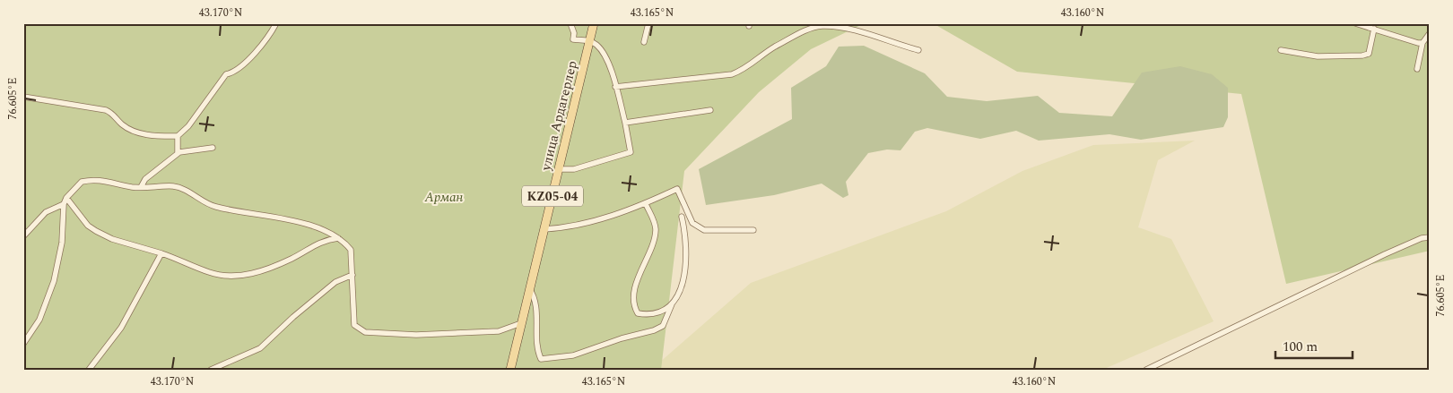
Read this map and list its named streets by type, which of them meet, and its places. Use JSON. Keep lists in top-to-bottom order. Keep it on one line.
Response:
{"streets":{"main road":["улица Ардагерлер","KZ05-04"]},"parks":["Арман"],"scale_bar":"100 m","coordinates":["43.170°N","43.165°N","43.160°N","76.605°E"]}
